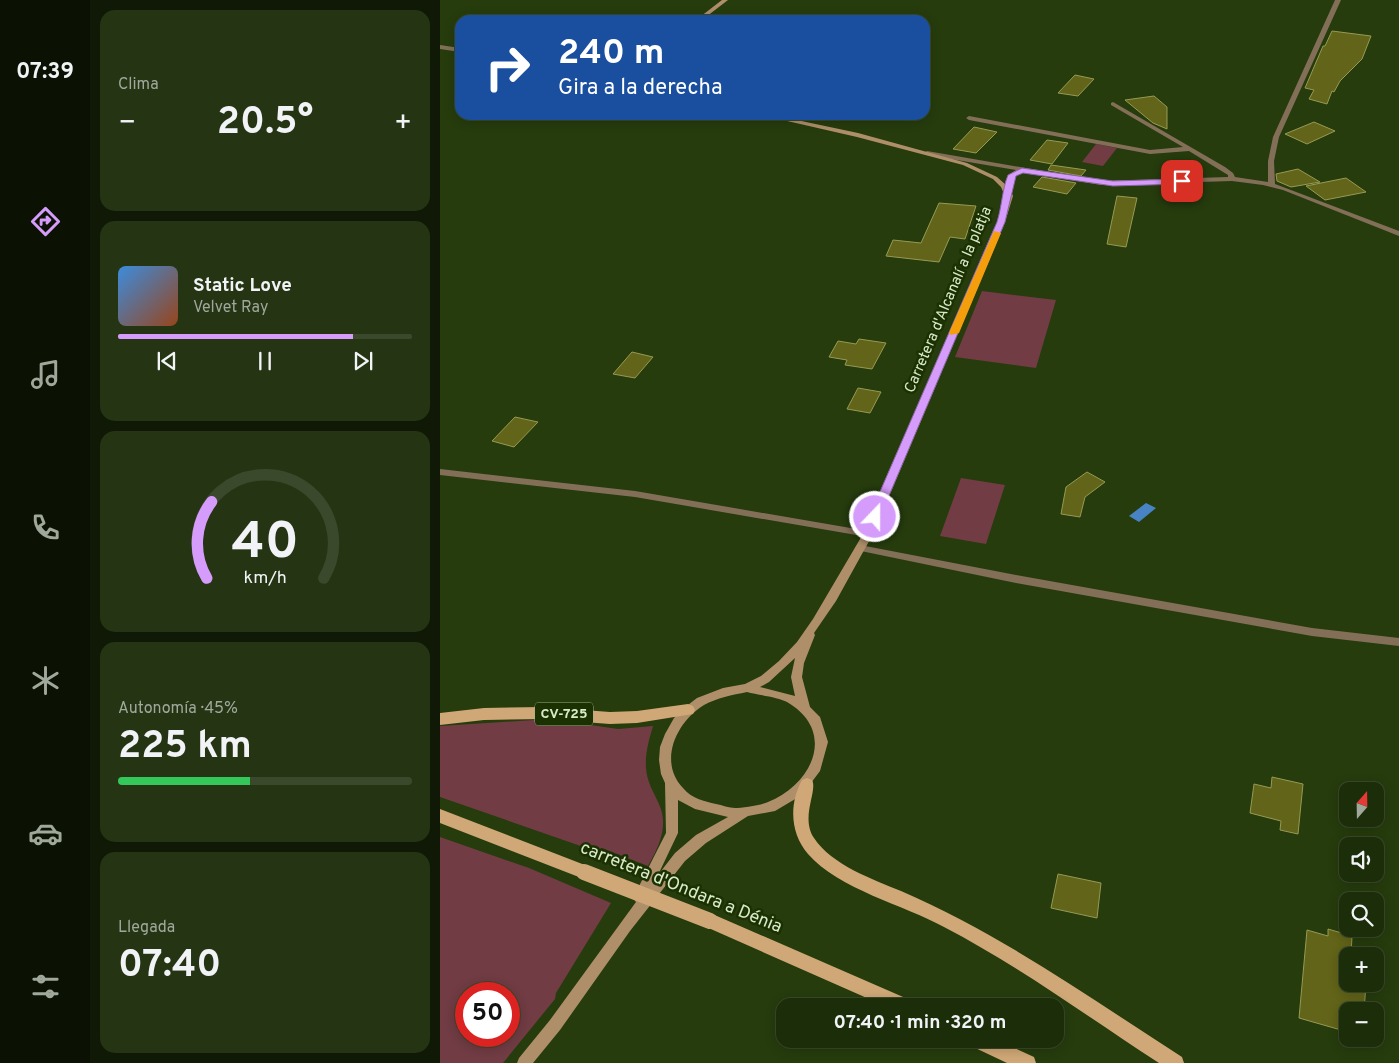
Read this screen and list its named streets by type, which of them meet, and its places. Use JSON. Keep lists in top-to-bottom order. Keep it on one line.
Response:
{"streets":{"main road":["Carretera d'Alcanalí a la platja","CV-725","carretera d'Ondara a Dénia"]},"crossings":[["Carretera d'Alcanalí a la platja","CV-725"]],"north":"top","page":{"tabs":"07:39","tile":["Clima",["Autonomía · 45%","225 km"],["Llegada","07:40"]],"turn":["240 m","Gira a la derecha"],"heat":["−","20.5°","+"],"song":["Static Love","Velvet Ray"],"map_buttons":["+","−"],"limit":"50","trip":"07:40 · 1 min · 320 m","gauge":["40","km/h"]}}
